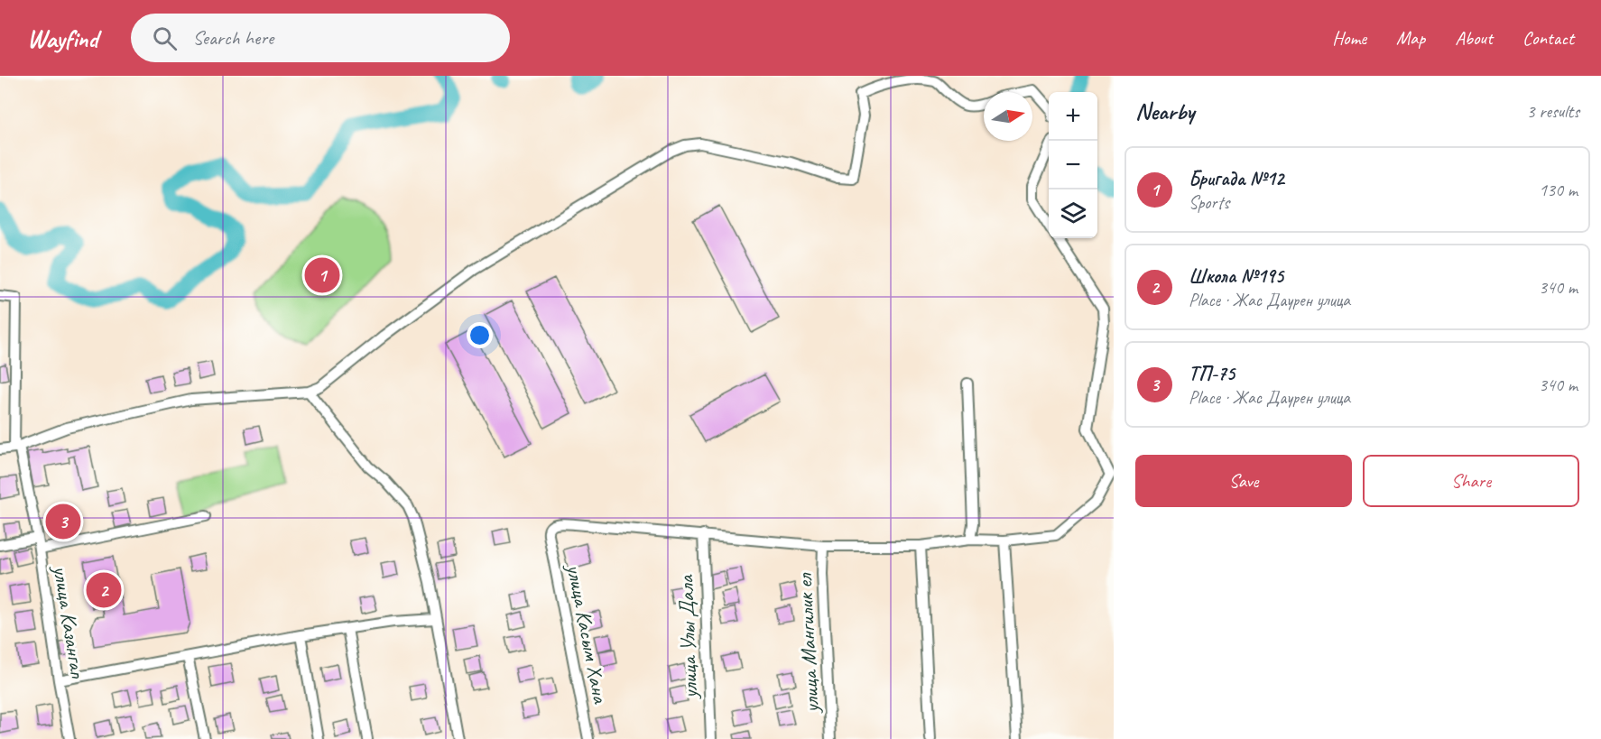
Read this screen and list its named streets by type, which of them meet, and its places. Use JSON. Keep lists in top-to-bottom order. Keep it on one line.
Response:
{"streets":{"street":["улица Казангап","улица Касым Хана","улица Улы Дала","улица Мангилик ел"]},"crossings":[["улица Касым Хана","улица Улы Дала"]],"north":"right","page":{"header":"Wayfind","search":"Search here","nav":["Home","Map","About","Contact"],"heading":["Nearby","3 results"],"map_buttons":["+","−"],"list":[{"mark":"1","name":"Бригада №12","note":"Sports","value":"130 m"},{"mark":"2","name":"Школа №195","note":"Place · Жас Даурен улица","value":"340 m"},{"mark":"3","name":"ТП-75","note":"Place · Жас Даурен улица","value":"340 m"}],"pins":["1","3","2"],"buttons":["Save","Share"]}}
